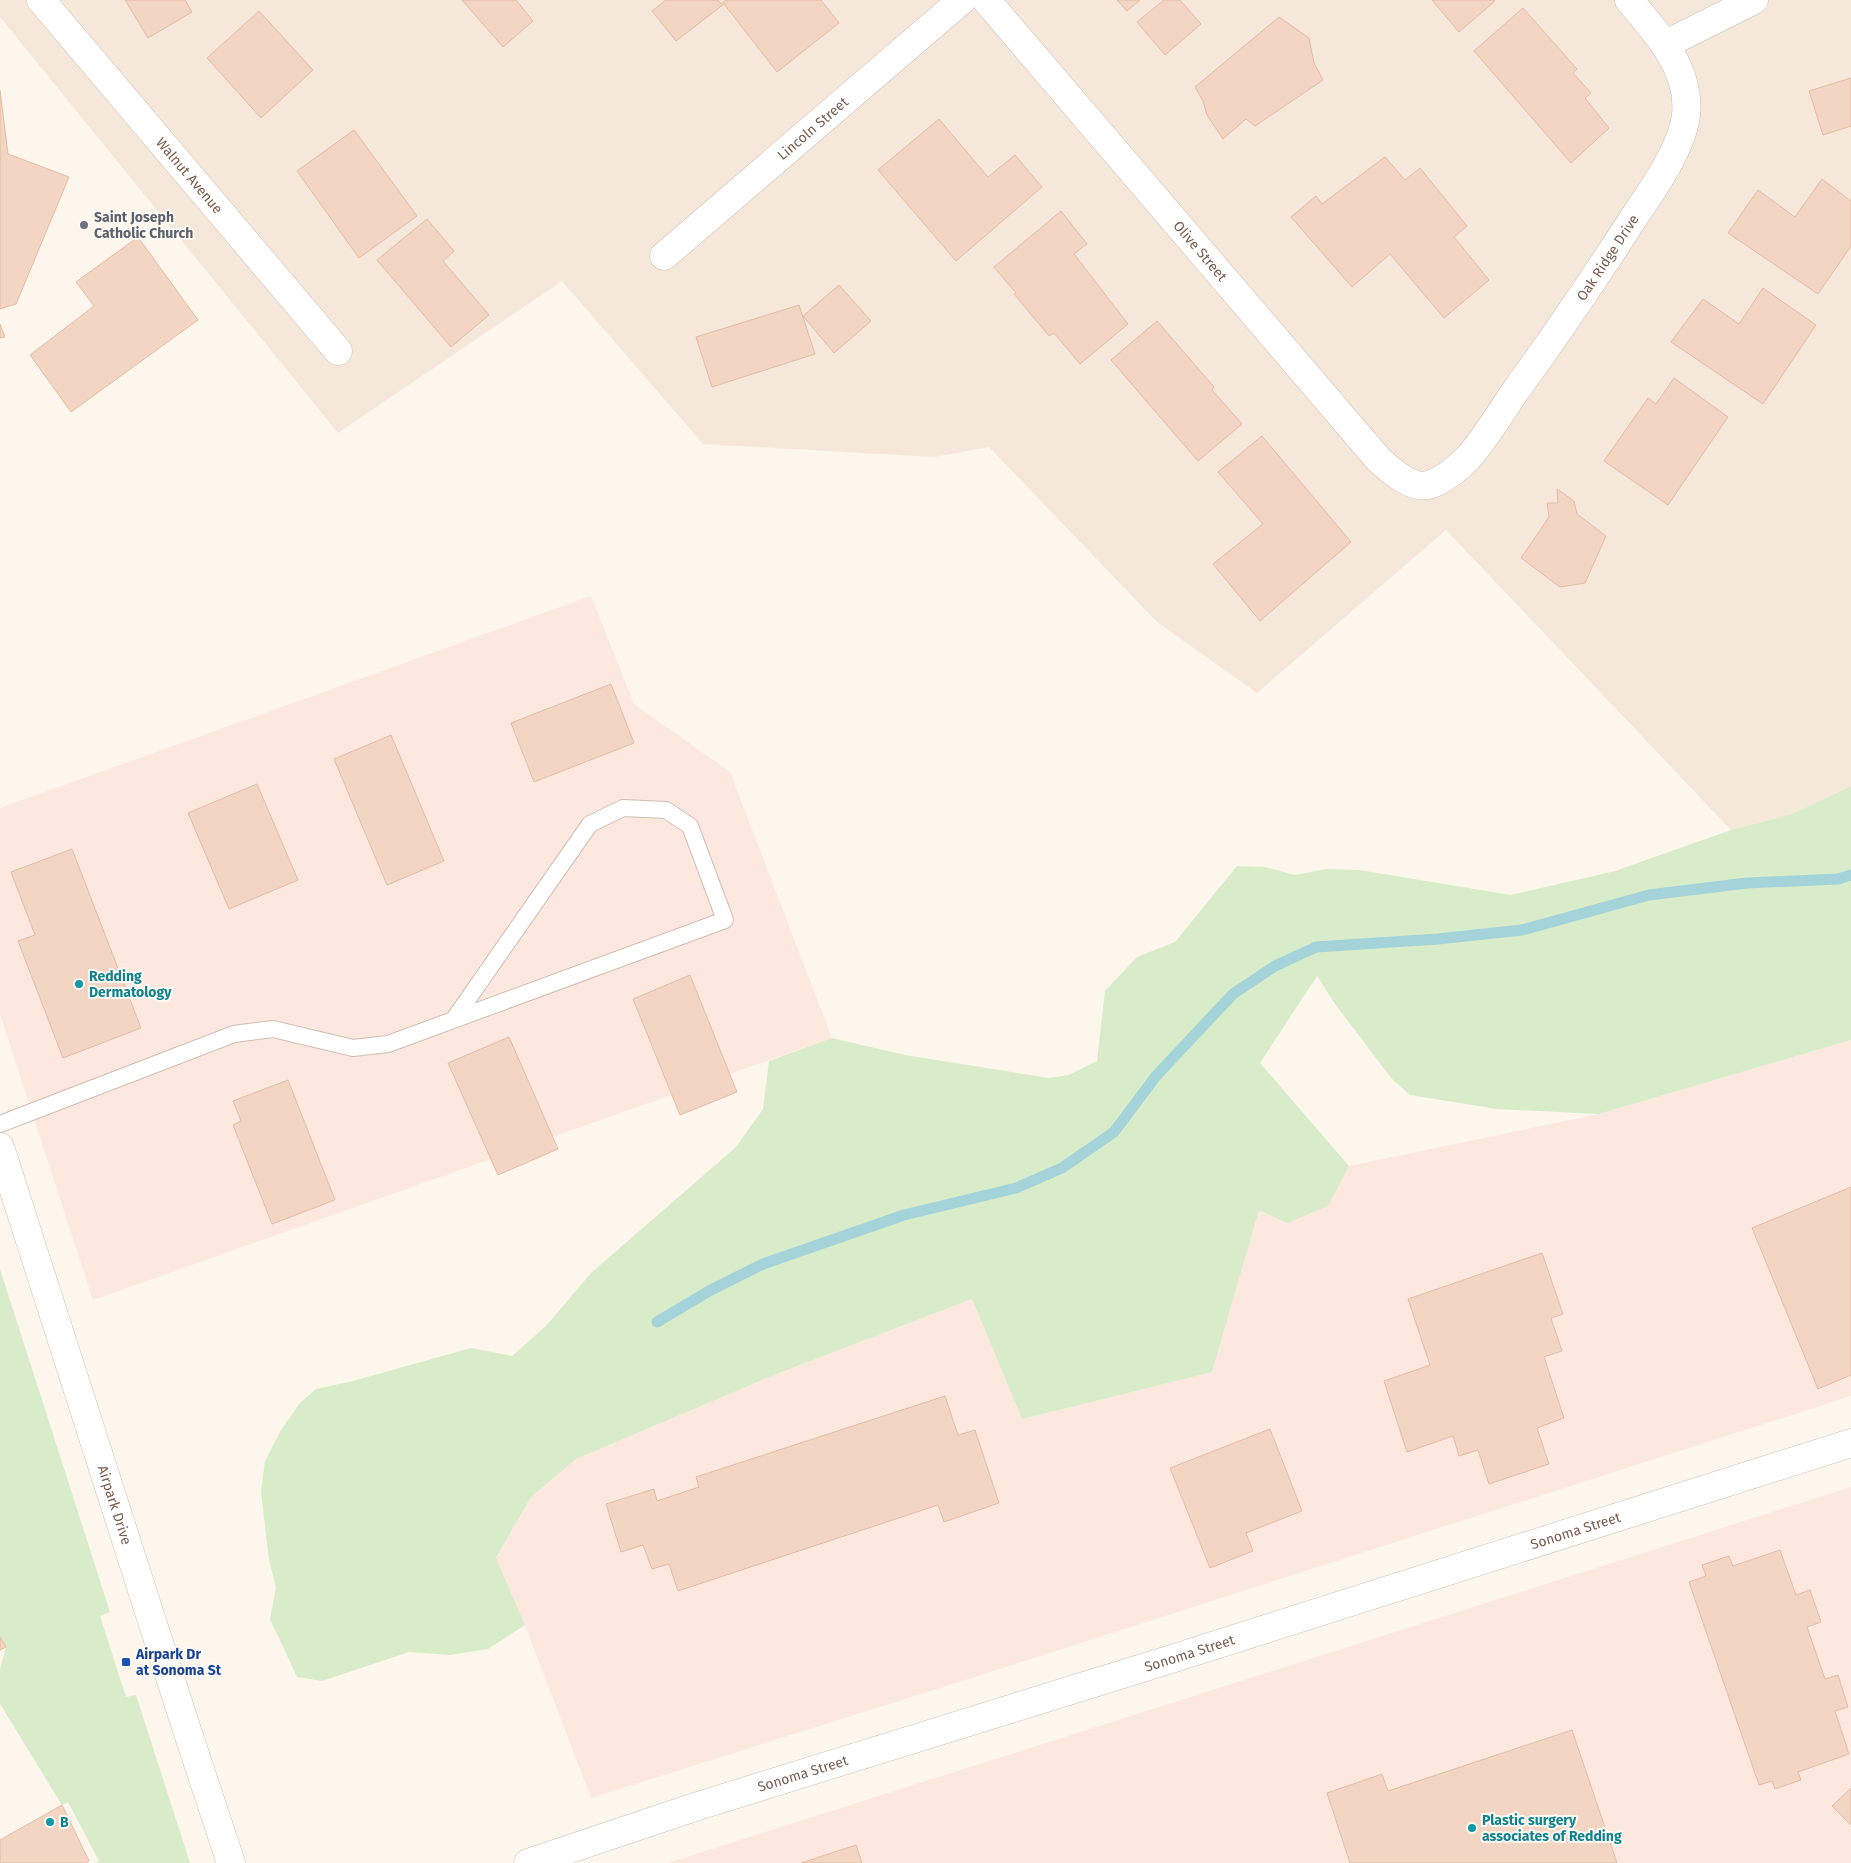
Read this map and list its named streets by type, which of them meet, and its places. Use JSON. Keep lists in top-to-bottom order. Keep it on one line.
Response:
{"streets":{"street":["Lincoln Street","Walnut Avenue","Olive Street","Oak Ridge Drive","Airpark Drive","Sonoma Street"]},"crossings":[["Olive Street","Oak Ridge Drive"]],"places":{"other":["Saint Joseph Catholic Church","Redding Dermatology","B","Plastic surgery associates of Redding"],"transit":["Airpark Dr at Sonoma St"]}}
